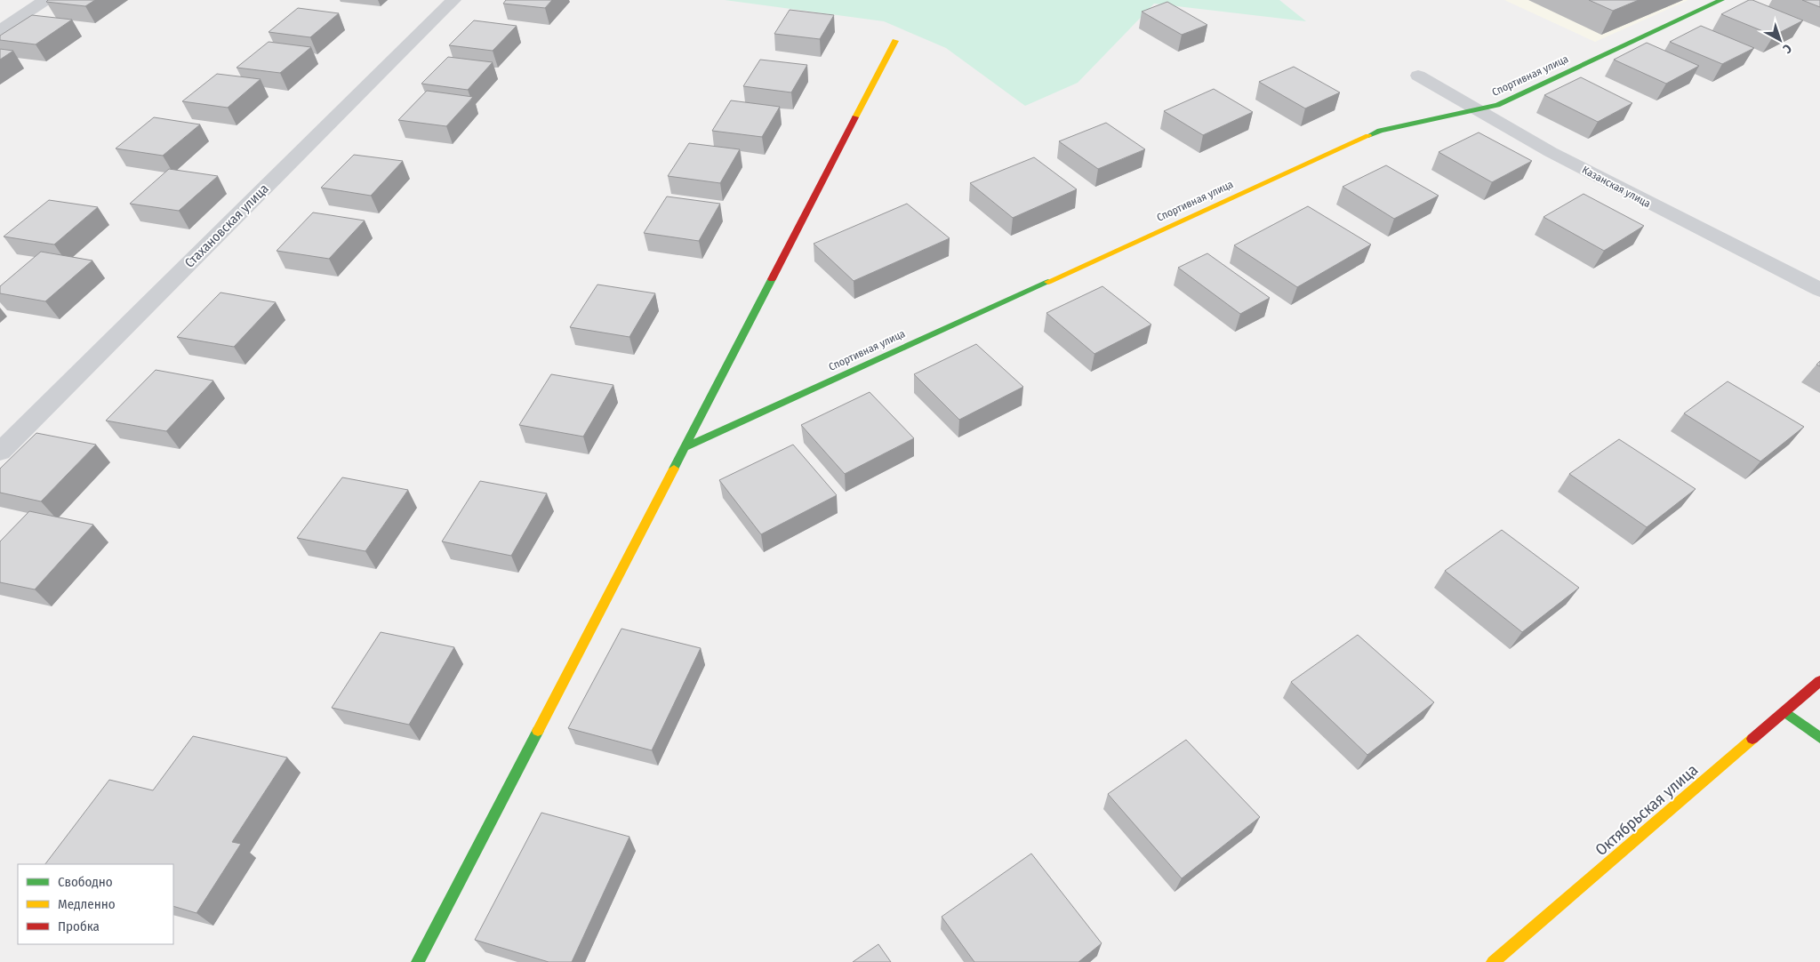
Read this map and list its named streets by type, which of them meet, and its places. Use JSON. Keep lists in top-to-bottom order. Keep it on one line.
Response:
{"streets":{"street":["Спортивная улица","Казанская улица","Стахановская улица","Октябрьская улица"]},"crossings":[["Спортивная улица","Казанская улица"]],"legend":["Свободно","Медленно","Пробка"],"north":"bottom right"}
